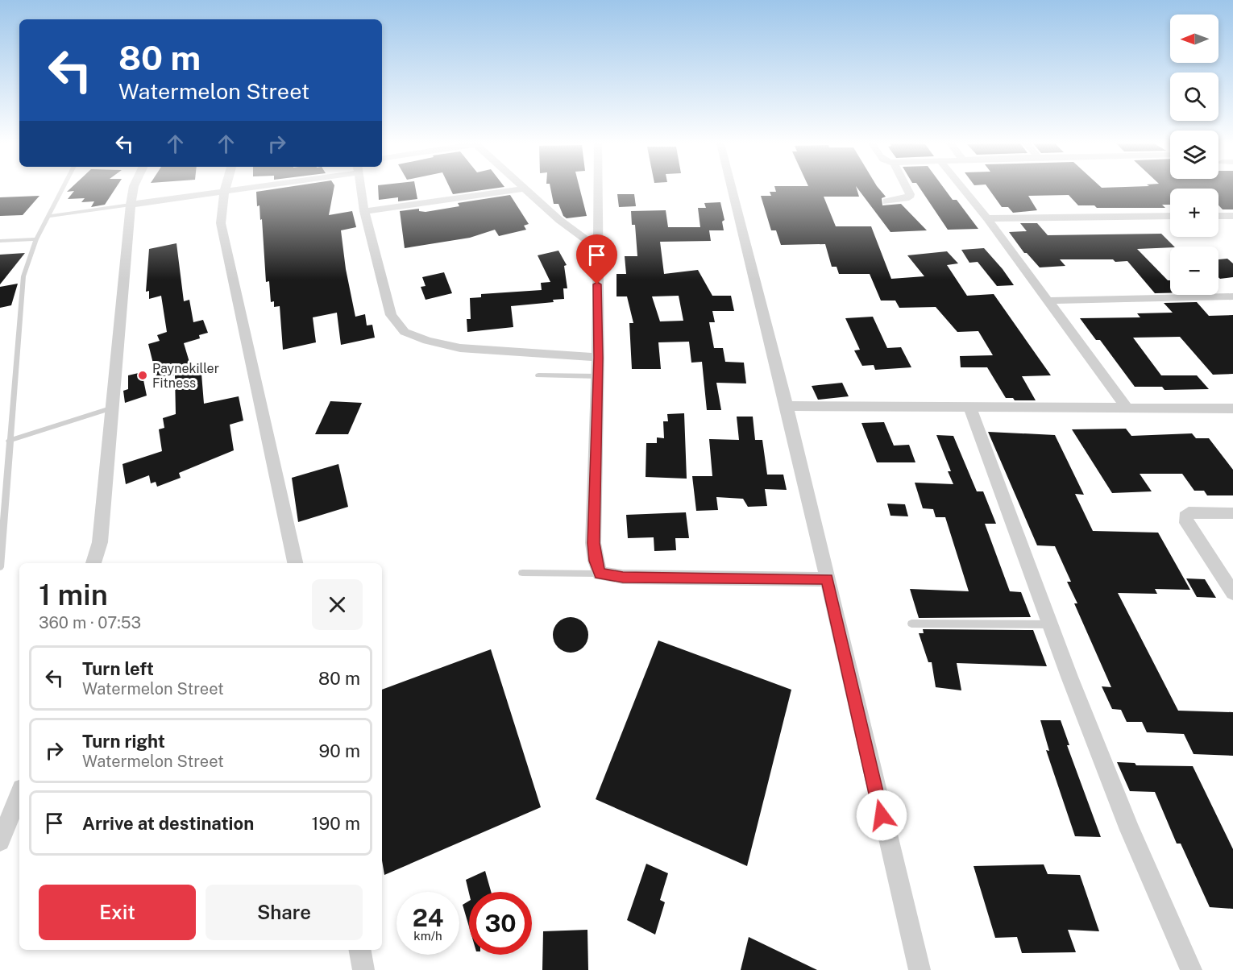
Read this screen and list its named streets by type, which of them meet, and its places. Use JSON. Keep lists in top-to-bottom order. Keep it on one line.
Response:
{"places":["Paynekiller Fitness"],"north":"left","page":{"map_buttons":["+","−"],"turn":["80 m","Watermelon Street"],"heading":["1 min","360 m · 07:53"],"list":[{"name":"Turn left","note":"Watermelon Street","value":"80 m"},{"name":"Turn right","note":"Watermelon Street","value":"90 m"},{"name":"Arrive at destination","value":"190 m"}],"buttons":["Exit","Share"],"speed":"24 km/h","limit":"30"}}
